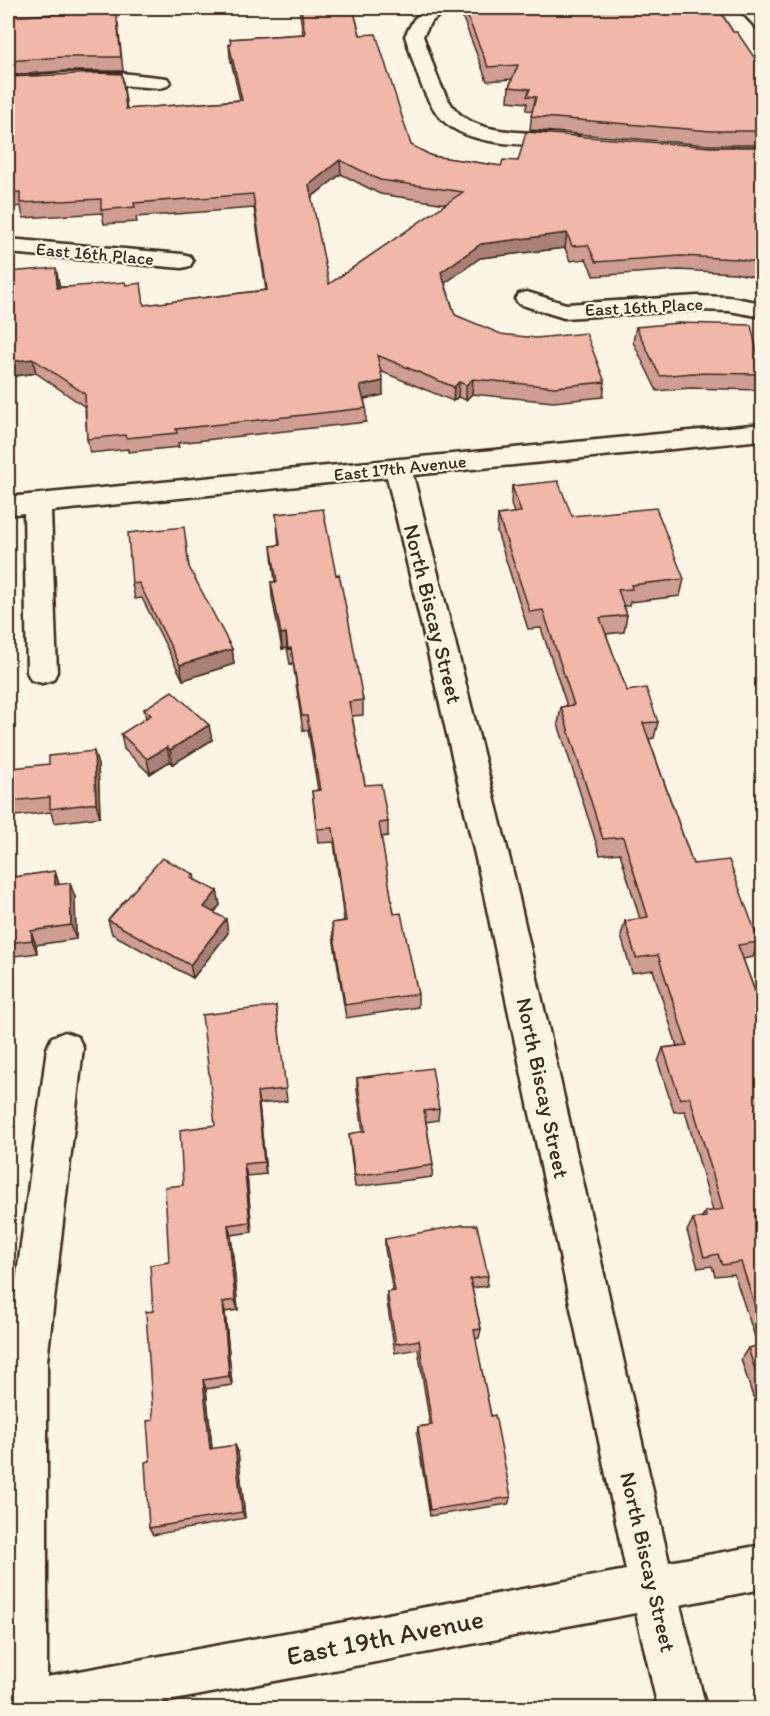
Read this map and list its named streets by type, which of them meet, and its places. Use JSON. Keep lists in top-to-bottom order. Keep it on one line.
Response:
{"streets":{"street":["East 16th Place","East 17th Avenue","North Biscay Street","East 19th Avenue"]},"crossings":[["East 17th Avenue","North Biscay Street"],["North Biscay Street","East 19th Avenue"]]}
